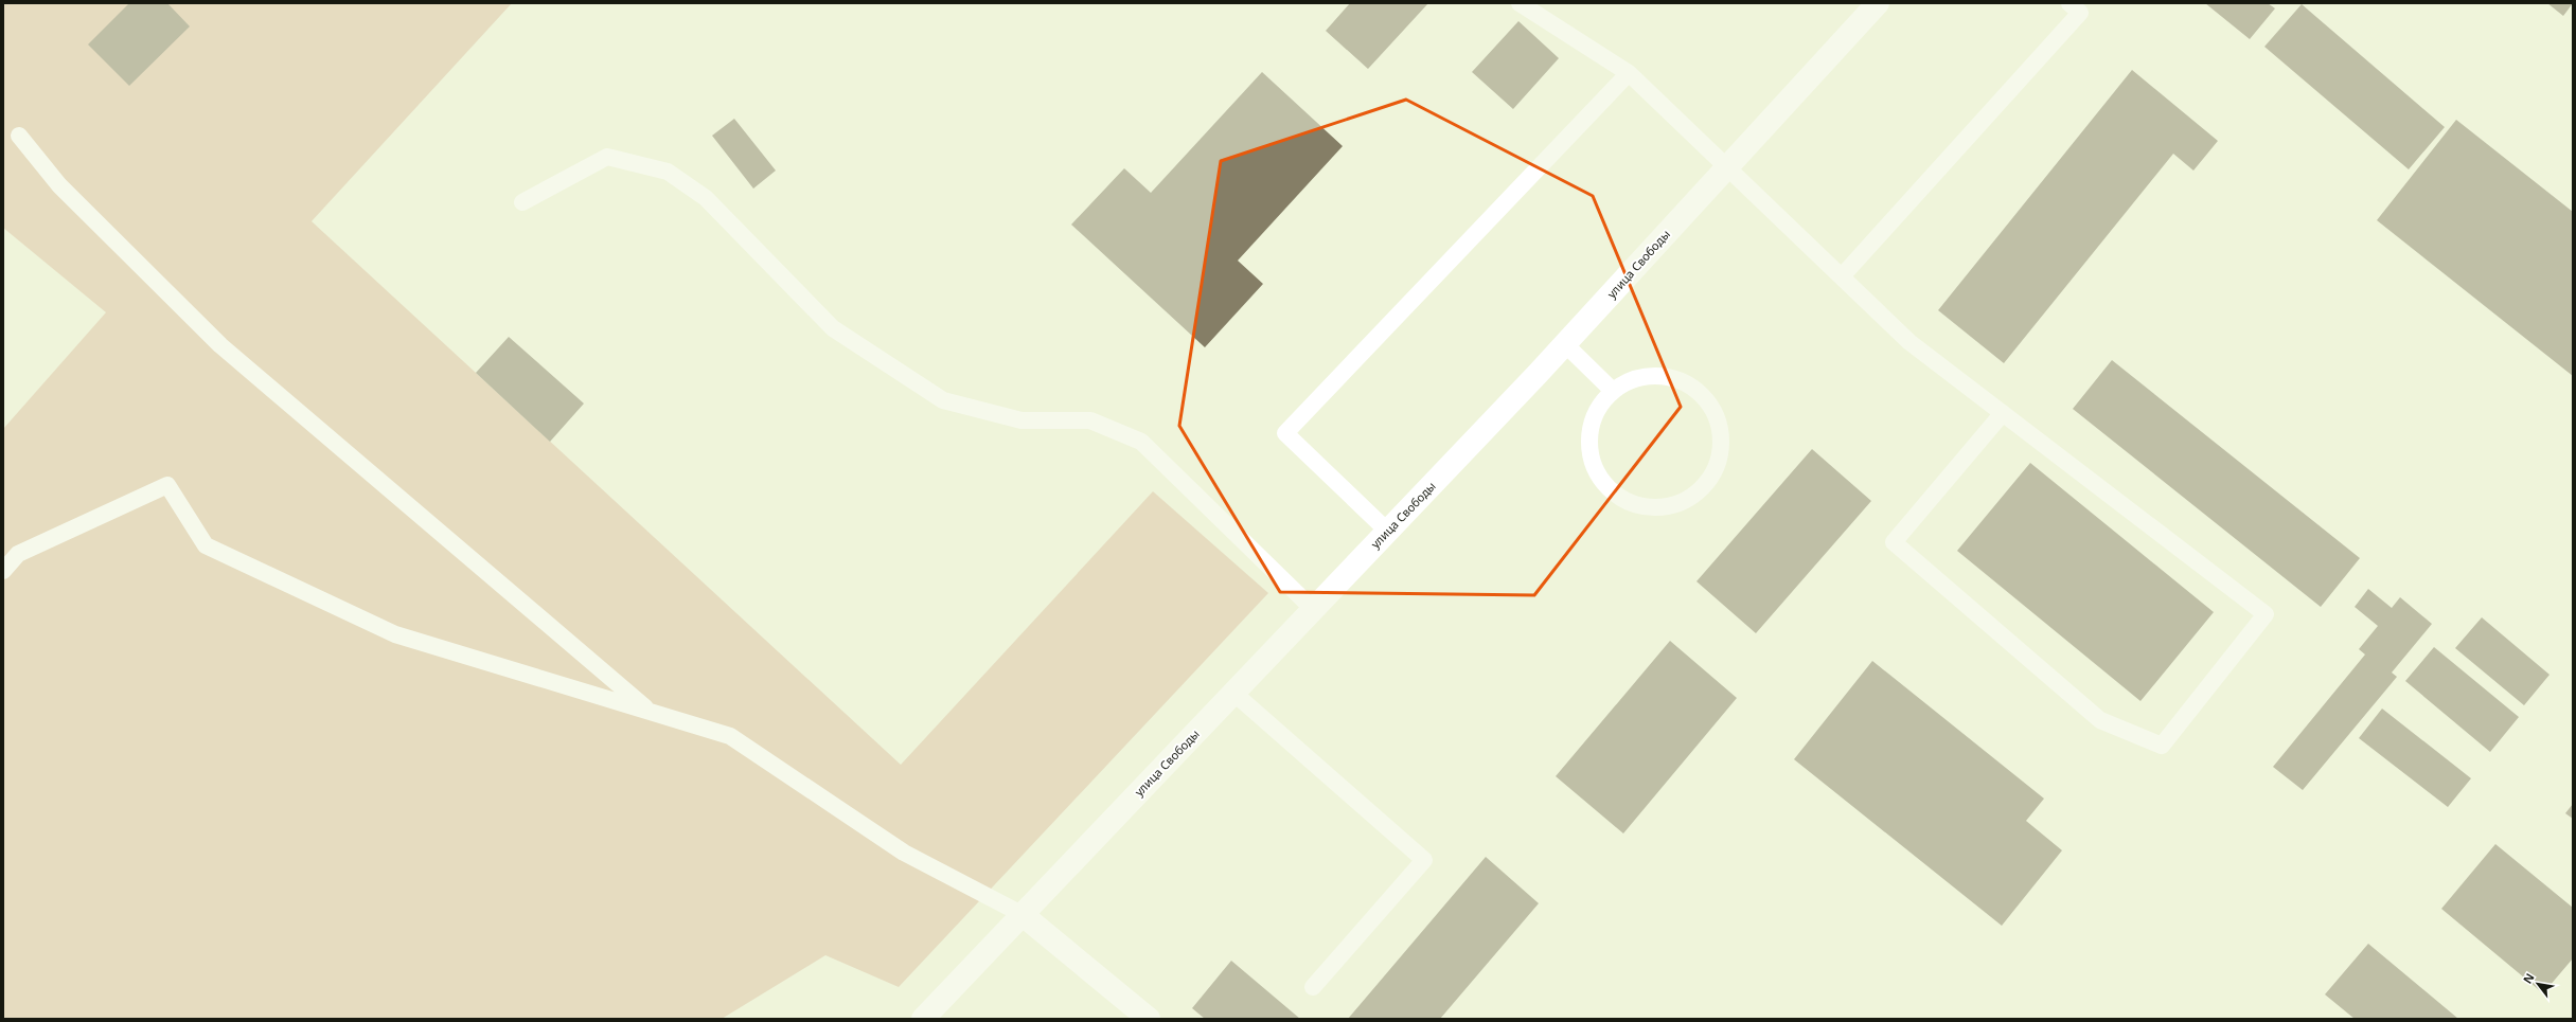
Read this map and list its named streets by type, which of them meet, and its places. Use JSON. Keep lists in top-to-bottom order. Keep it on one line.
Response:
{"streets":{"street":["улица Свободы"]},"north":"top left"}
